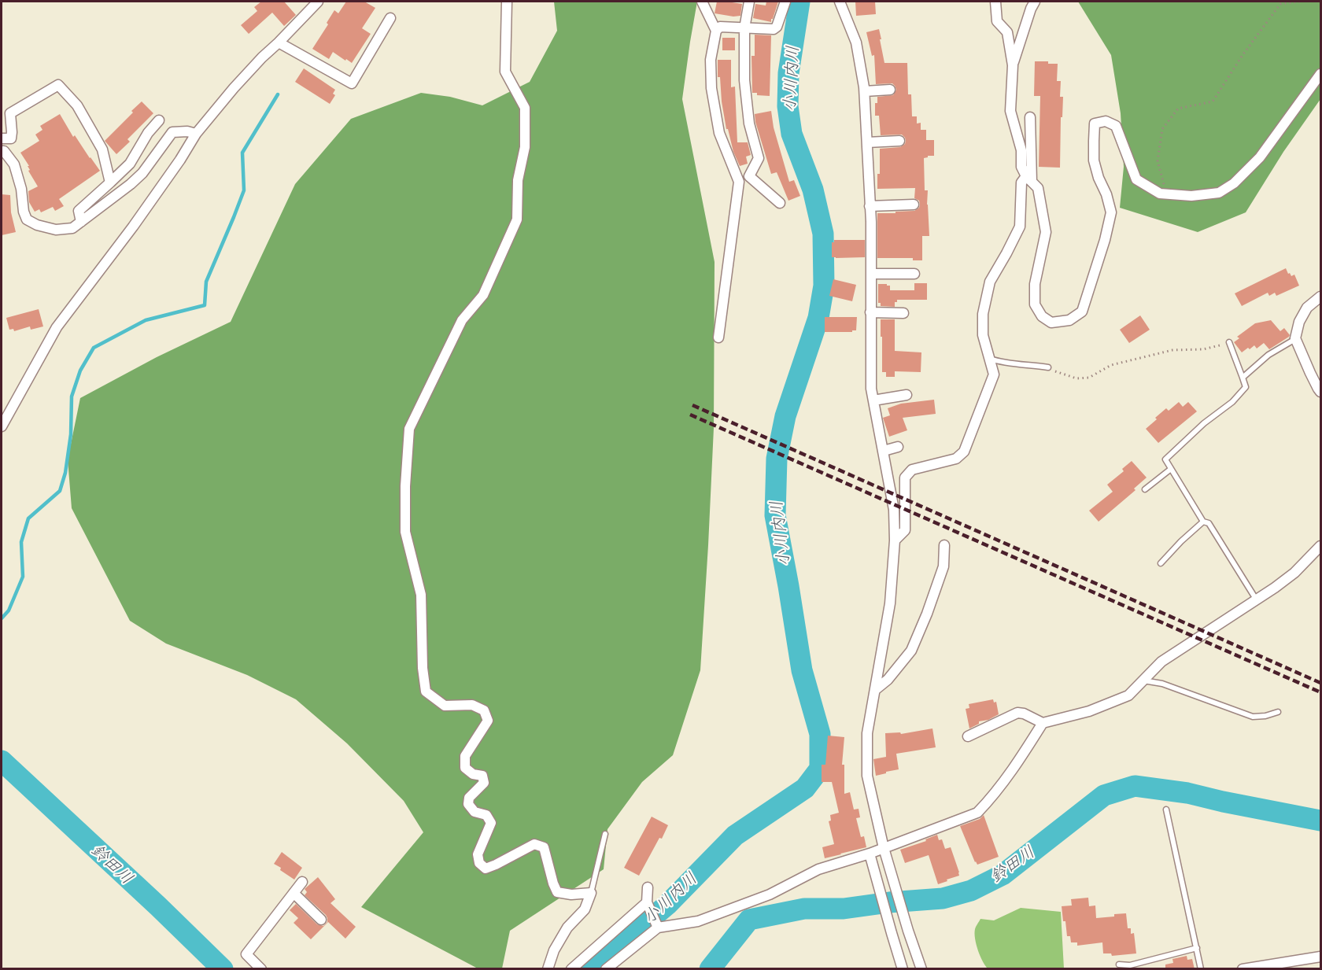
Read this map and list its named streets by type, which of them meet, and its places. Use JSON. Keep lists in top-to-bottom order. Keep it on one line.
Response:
{"water":["小川内川","鈴田川"]}
